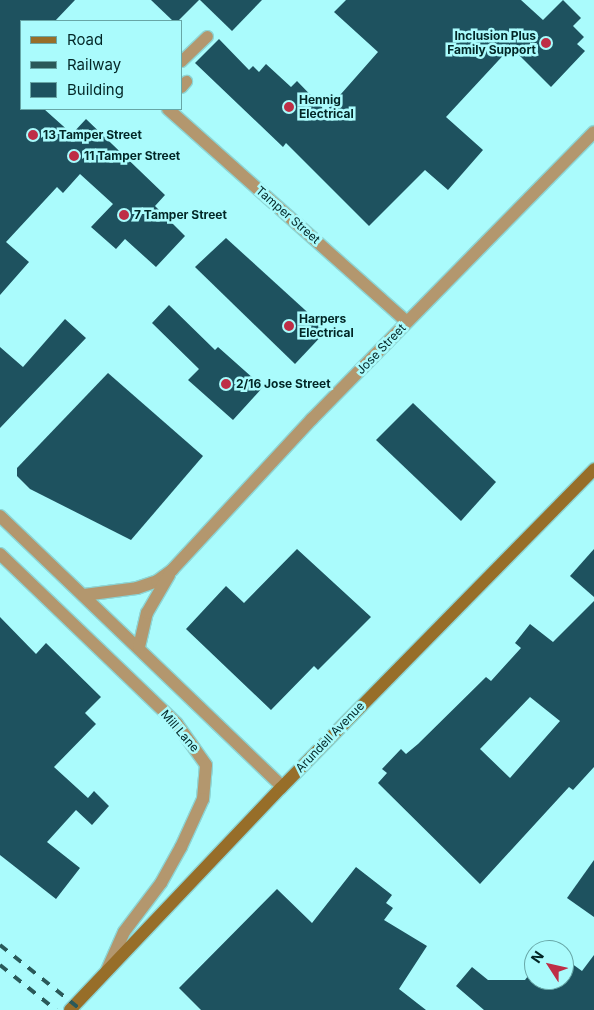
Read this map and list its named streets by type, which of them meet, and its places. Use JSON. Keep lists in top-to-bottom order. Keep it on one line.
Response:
{"streets":{"main road":["Arundell Avenue"],"street":["Tamper Street","Jose Street","Mill Lane"]},"crossings":[["Tamper Street","Jose Street"],["Mill Lane","Arundell Avenue"]],"places":["Inclusion Plus Family Support","Hennig Electrical","13 Tamper Street","11 Tamper Street","7 Tamper Street","Harpers Electrical","2/16 Jose Street"],"legend":["Road","Railway","Building"],"north":"top left"}
